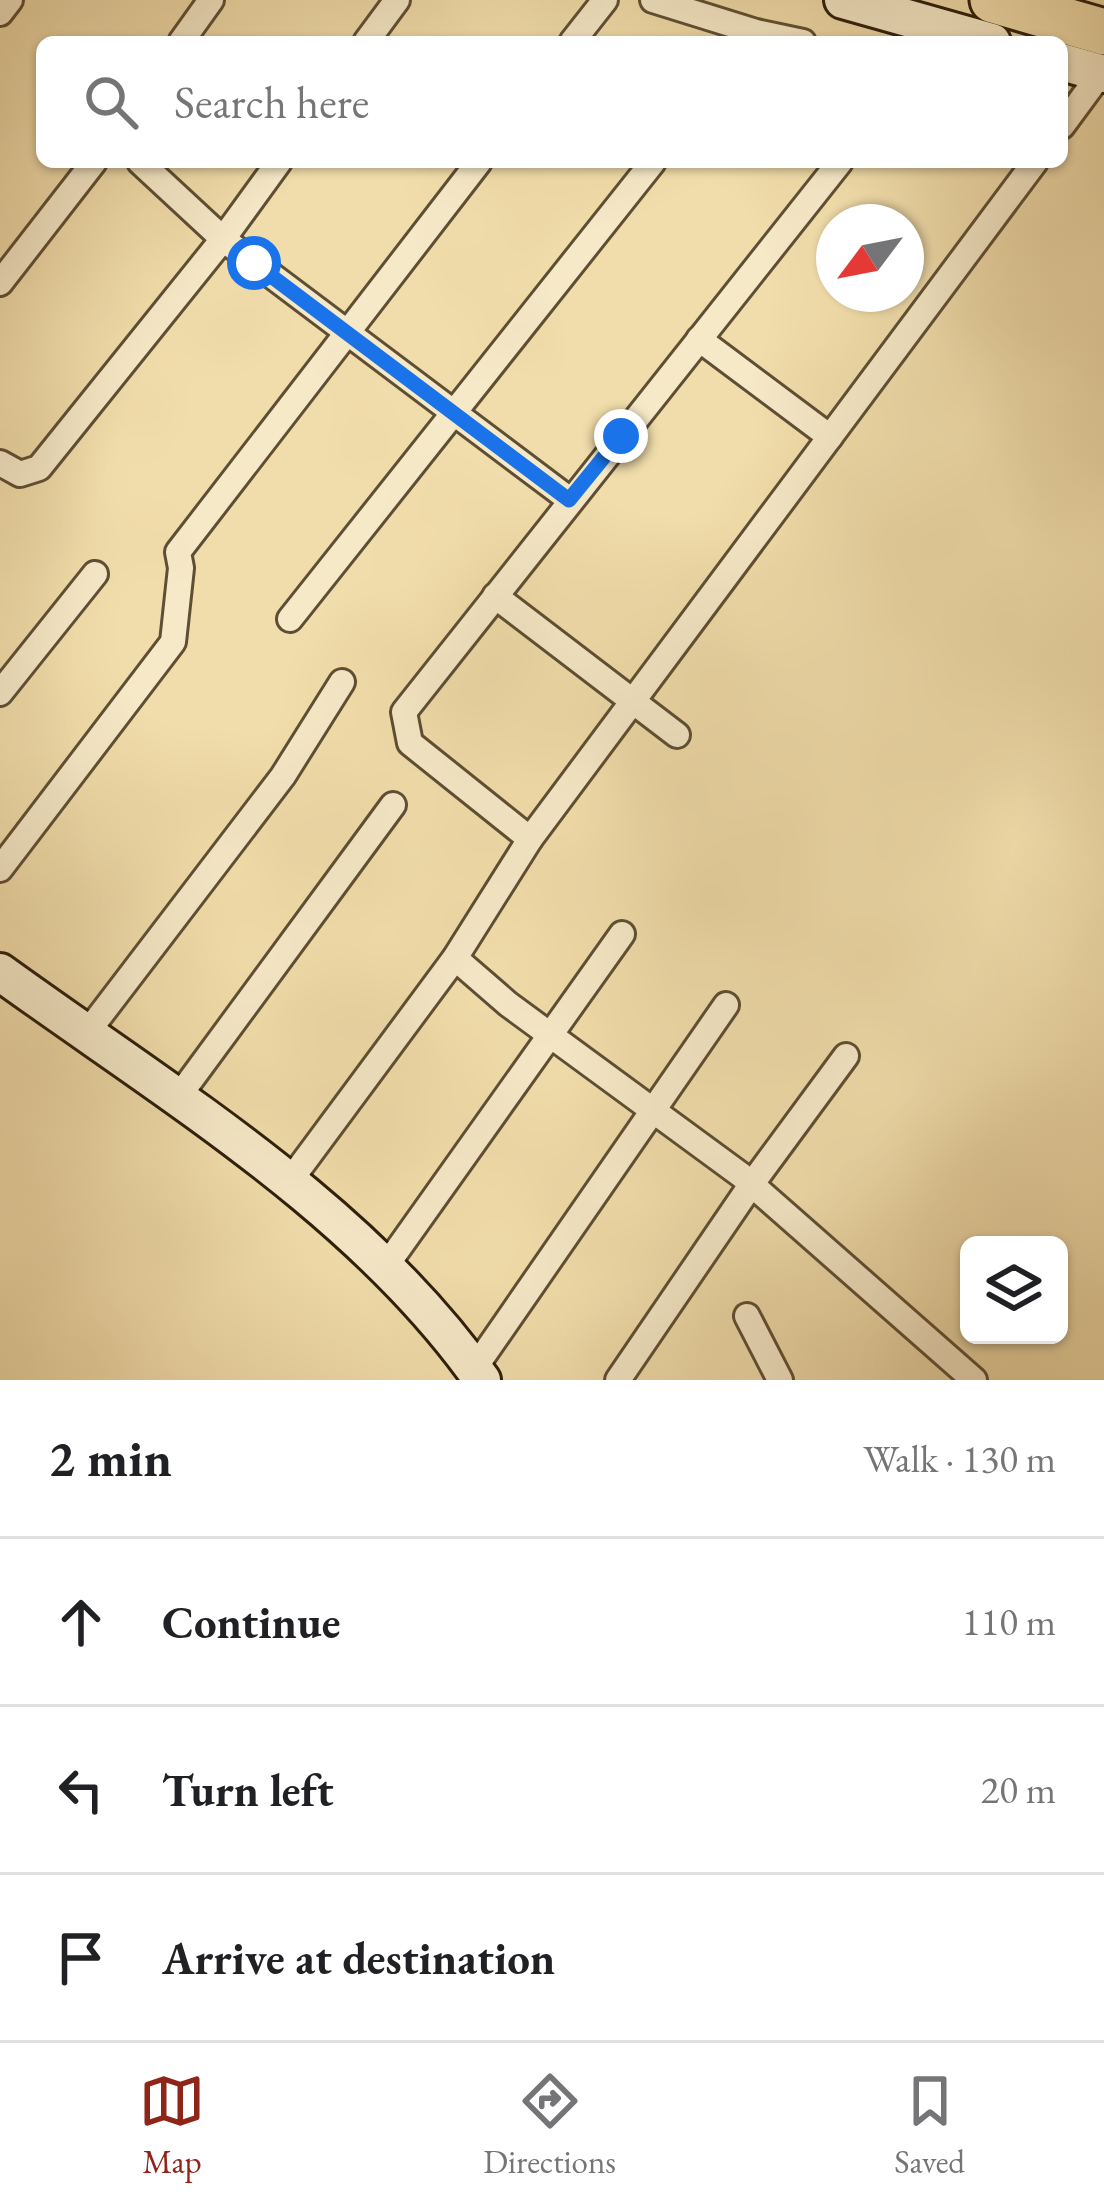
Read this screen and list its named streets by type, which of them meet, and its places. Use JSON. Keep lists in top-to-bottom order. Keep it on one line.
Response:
{"north":"bottom left","page":{"search":"Search here","heading":["2 min","Walk · 130 m"],"list":[["Continue","110 m"],["Turn left","20 m"],"Arrive at destination"],"nav":["Map","Directions","Saved"]}}
